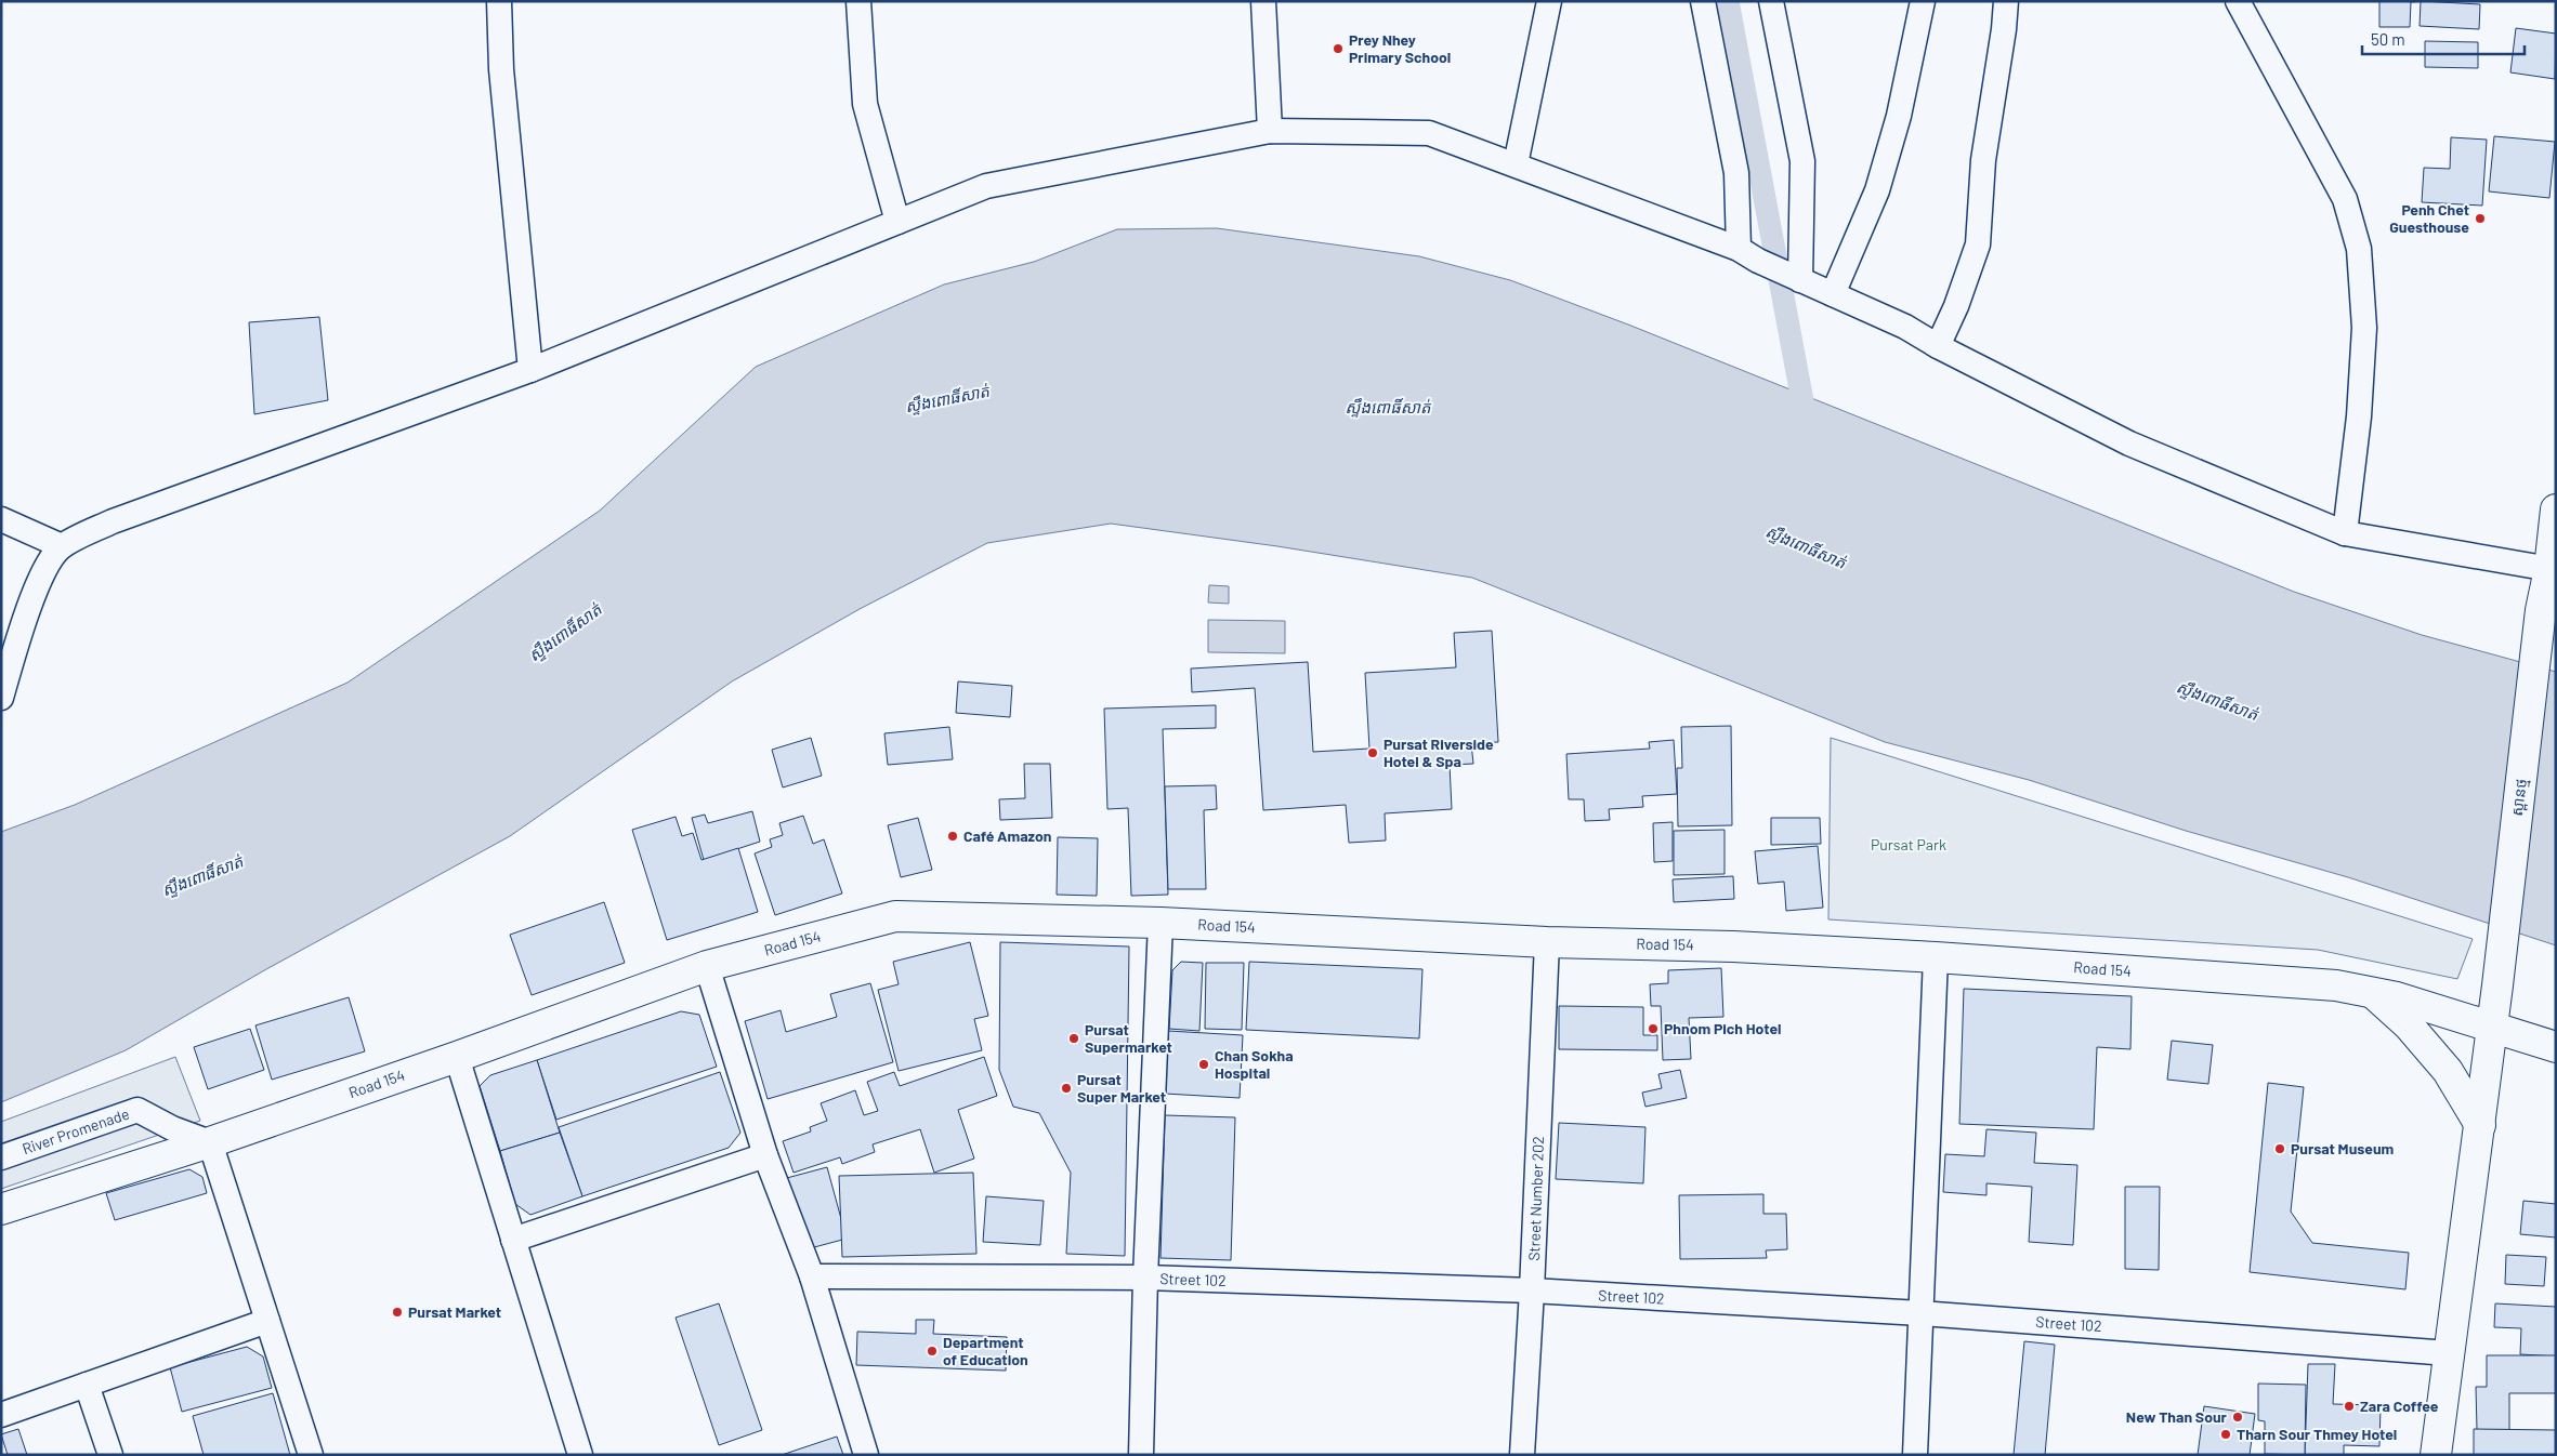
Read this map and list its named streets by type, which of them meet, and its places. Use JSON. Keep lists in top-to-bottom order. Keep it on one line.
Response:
{"streets":{"main road":["ស្ពានថ្ម","Road 154"],"street":["River Promenade","Street Number 202","Street 102"]},"crossings":[["ស្ពានថ្ម","Road 154"],["ស្ពានថ្ម","Street 102"],["Road 154","River Promenade"],["Road 154","Street Number 202"],["Street Number 202","Street 102"]],"water":["ស្ទឹងពោធិ៍សាត់"],"parks":["Pursat Park"],"places":["Prey Nhey Primary School","Penh Chet Guesthouse","Pursat Riverside Hotel & Spa","Café Amazon","Phnom Pich Hotel","Pursat Supermarket","Chan Sokha Hospital","Pursat Super Market","Pursat Museum","Pursat Market","Department of Education","Zara Coffee","New Than Sour","Tharn Sour Thmey Hotel"],"scale_bar":"50 m"}
